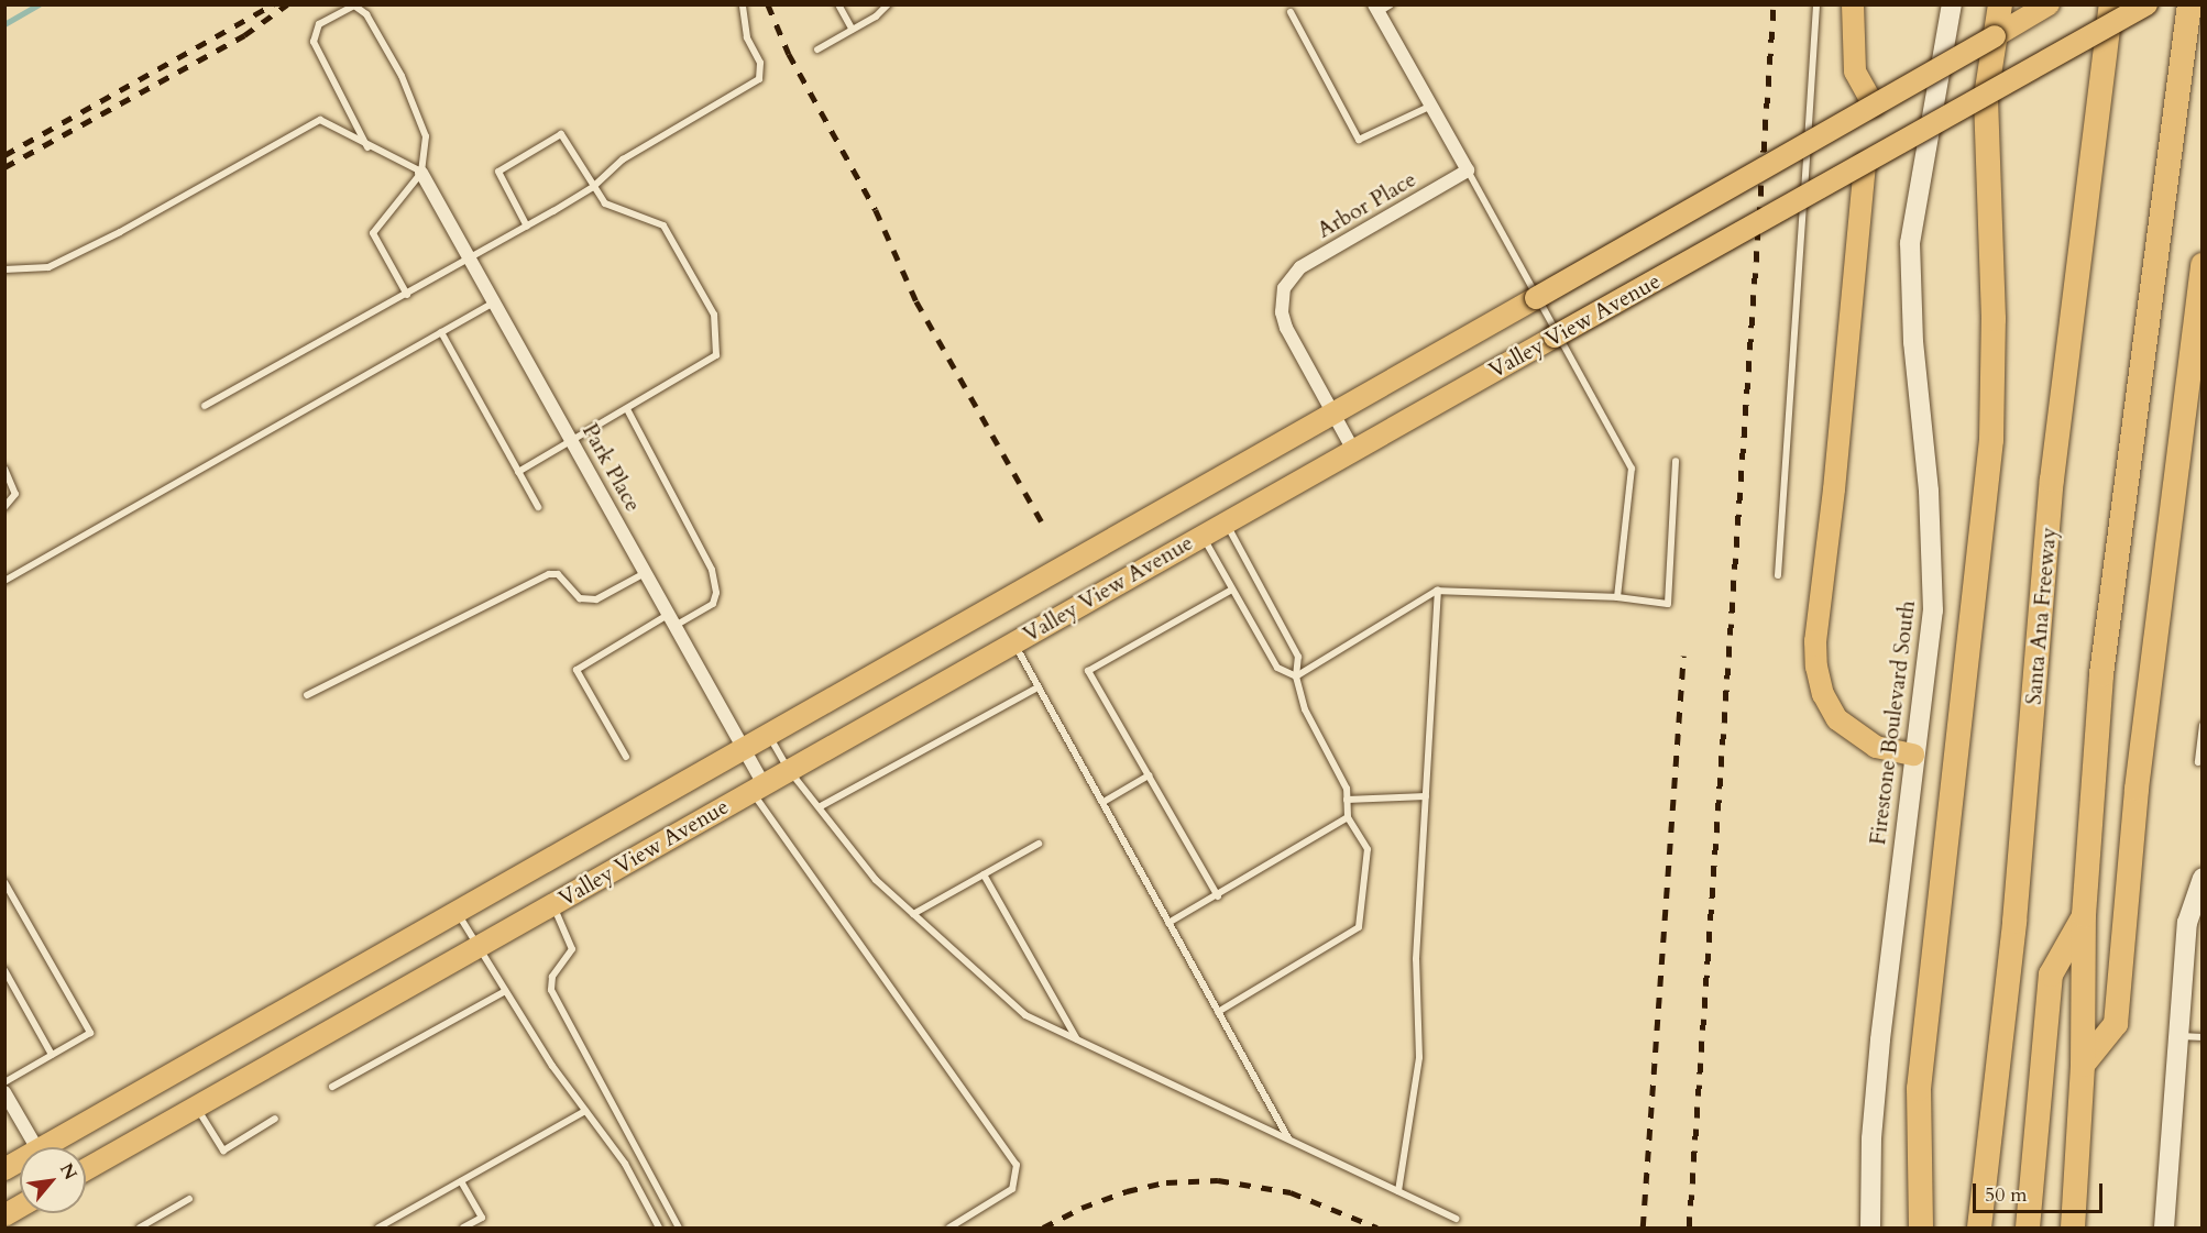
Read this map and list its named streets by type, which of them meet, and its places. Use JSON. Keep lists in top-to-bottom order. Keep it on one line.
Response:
{"streets":{"highway":["Santa Ana Freeway"],"main road":["Valley View Avenue"],"street":["Arbor Place","Park Place","Firestone Boulevard South"]},"crossings":[["Arbor Place","Valley View Avenue"],["Valley View Avenue","Park Place"]],"scale_bar":"50 m","north":"top right"}
